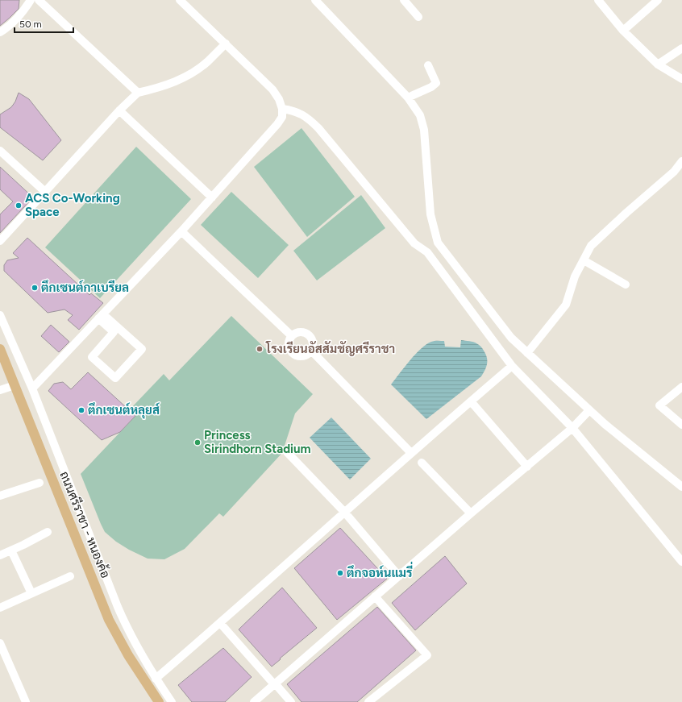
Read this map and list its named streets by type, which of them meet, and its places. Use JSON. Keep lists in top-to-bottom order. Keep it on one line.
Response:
{"streets":{"main road":["ถนนศรีราชา - หนองค้อ"]},"places":["ACS Co-Working Space","ตึกเซนต์กาเบรียล","โรงเรียนอัสสัมชัญศรีราชา","ตึกเซนต์หลุยส์","Princess Sirindhorn Stadium","ตึกจอห์นแมรี่"],"scale_bar":"50 m"}
